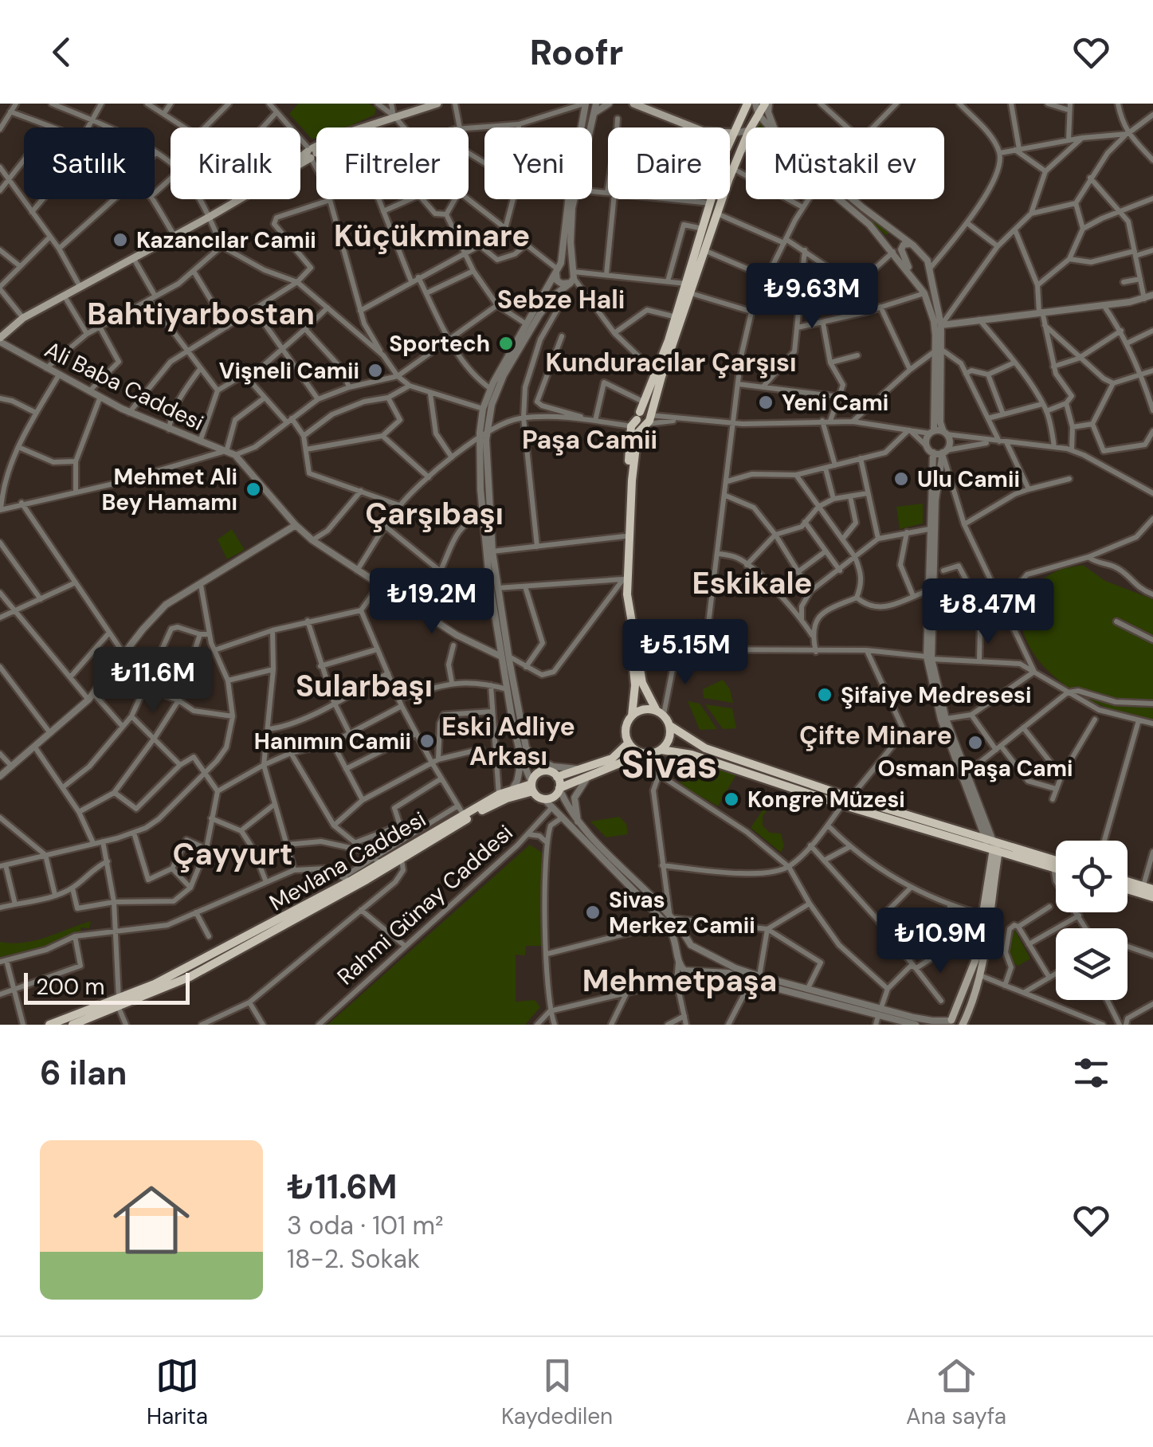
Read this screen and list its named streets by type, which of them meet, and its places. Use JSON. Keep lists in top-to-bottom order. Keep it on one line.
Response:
{"streets":{"main road":["Mevlana Caddesi"],"street":["Ali Baba Caddesi","Rahmi Günay Caddesi"]},"districts":["Küçükminare","Sebze Hali","Bahtiyarbostan","Kunduracılar Çarşısı","Paşa Camii","Çarşıbaşı","Eskikale","Sularbaşı","Eski Adliye Arkası","Çifte Minare","Sivas","Çayyurt","Mehmetpaşa"],"places":["Kazancılar Camii","Sportech","Vişneli Camii","Yeni Cami","Ulu Camii","Mehmet Ali Bey Hamamı","Şifaiye Medresesi","Hanımın Camii","Osman Paşa Cami","Kongre Müzesi","Sivas Merkez Camii"],"scale_bar":"200 m","page":{"header":"Roofr","chip":["Satılık","Kiralık","Filtreler","Yeni","Daire","Müstakil ev"],"price":["₺9.63M","₺19.2M","₺8.47M","₺5.15M","₺11.6M","₺10.9M"],"scale":"200 m","heading":"6 ilan","list":[{"name":"₺11.6M","note":"3 oda · 101 m² · 18-2. Sokak"}],"tabs":["Harita","Kaydedilen","Ana sayfa"]}}
